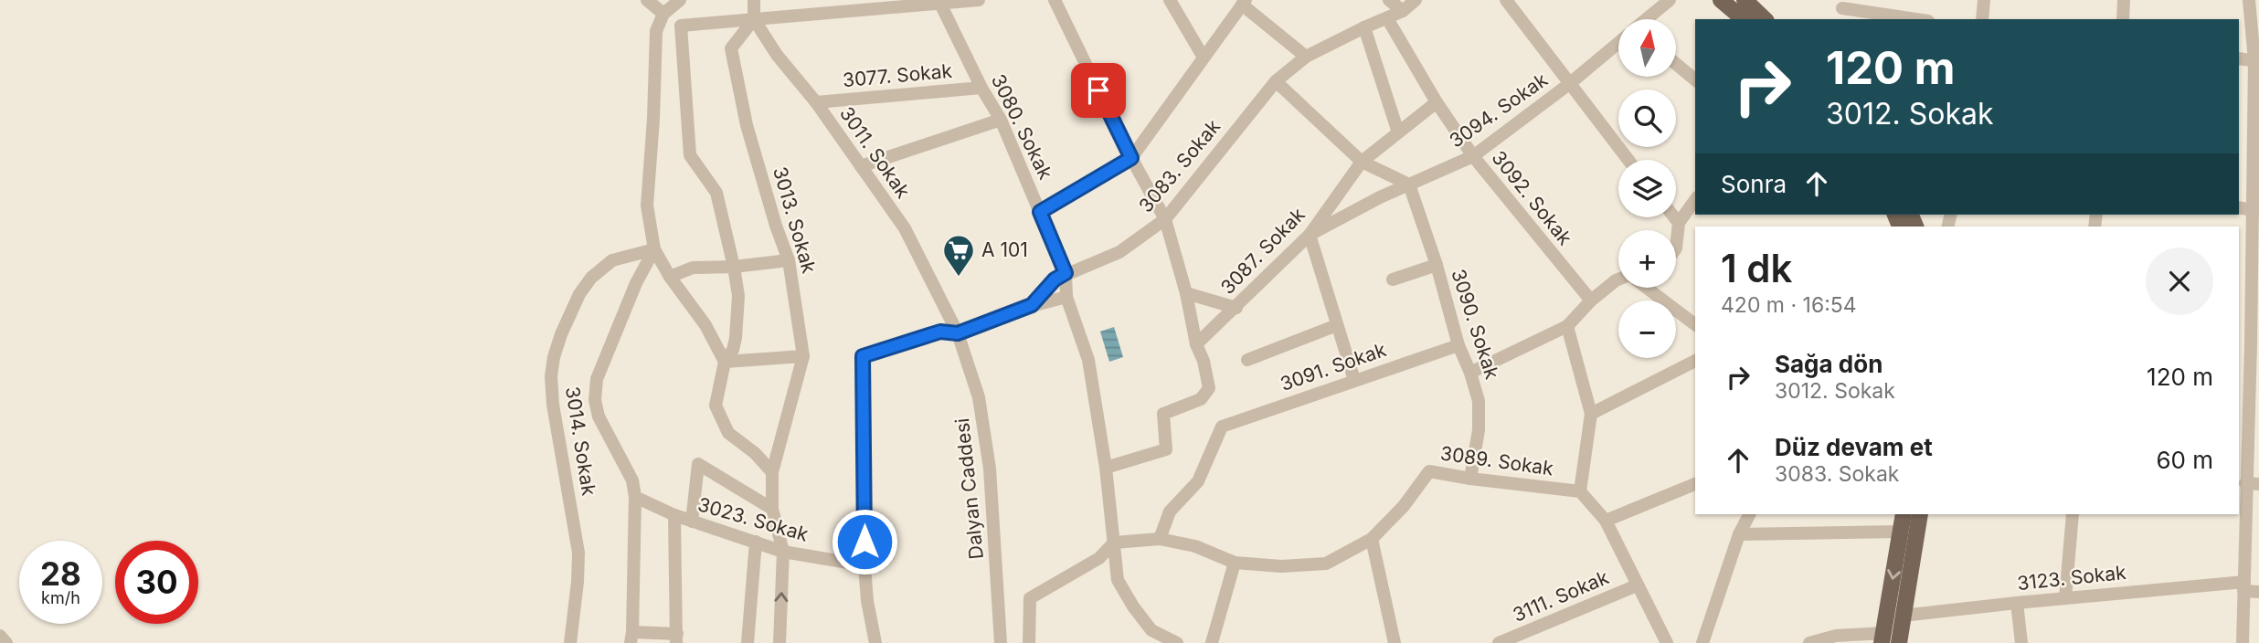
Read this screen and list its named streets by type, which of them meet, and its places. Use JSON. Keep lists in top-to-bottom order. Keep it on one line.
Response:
{"streets":{"street":["3077. Sokak","3094. Sokak","3080. Sokak","3011. Sokak","3083. Sokak","3092. Sokak","3013. Sokak","3087. Sokak","3090. Sokak","3091. Sokak","3014. Sokak","3089. Sokak","Dalyan Caddesi","3023. Sokak","3123. Sokak","3111. Sokak"]},"crossings":[["3077. Sokak","3080. Sokak"],["3077. Sokak","3011. Sokak"],["3094. Sokak","3092. Sokak"],["3094. Sokak","3087. Sokak"],["3094. Sokak","3090. Sokak"],["3080. Sokak","3083. Sokak"],["3011. Sokak","3083. Sokak"],["3011. Sokak","3013. Sokak"],["3011. Sokak","Dalyan Caddesi"],["3083. Sokak","3092. Sokak"],["3083. Sokak","Dalyan Caddesi"],["3083. Sokak","3023. Sokak"],["3092. Sokak","3087. Sokak"],["3013. Sokak","3023. Sokak"],["3090. Sokak","3091. Sokak"],["3090. Sokak","3089. Sokak"],["3091. Sokak","3089. Sokak"]],"places":{"supermarket":["A 101"]},"north":"top","page":{"map_buttons":["+","−"],"turn":["120 m","3012. Sokak"],"then":"Sonra","heading":["1 dk","420 m · 16:54"],"list":[{"name":"Sağa dön","note":"3012. Sokak","value":"120 m"},{"name":"Düz devam et","note":"3083. Sokak","value":"60 m"}],"speed":"28 km/h","limit":"30"}}
